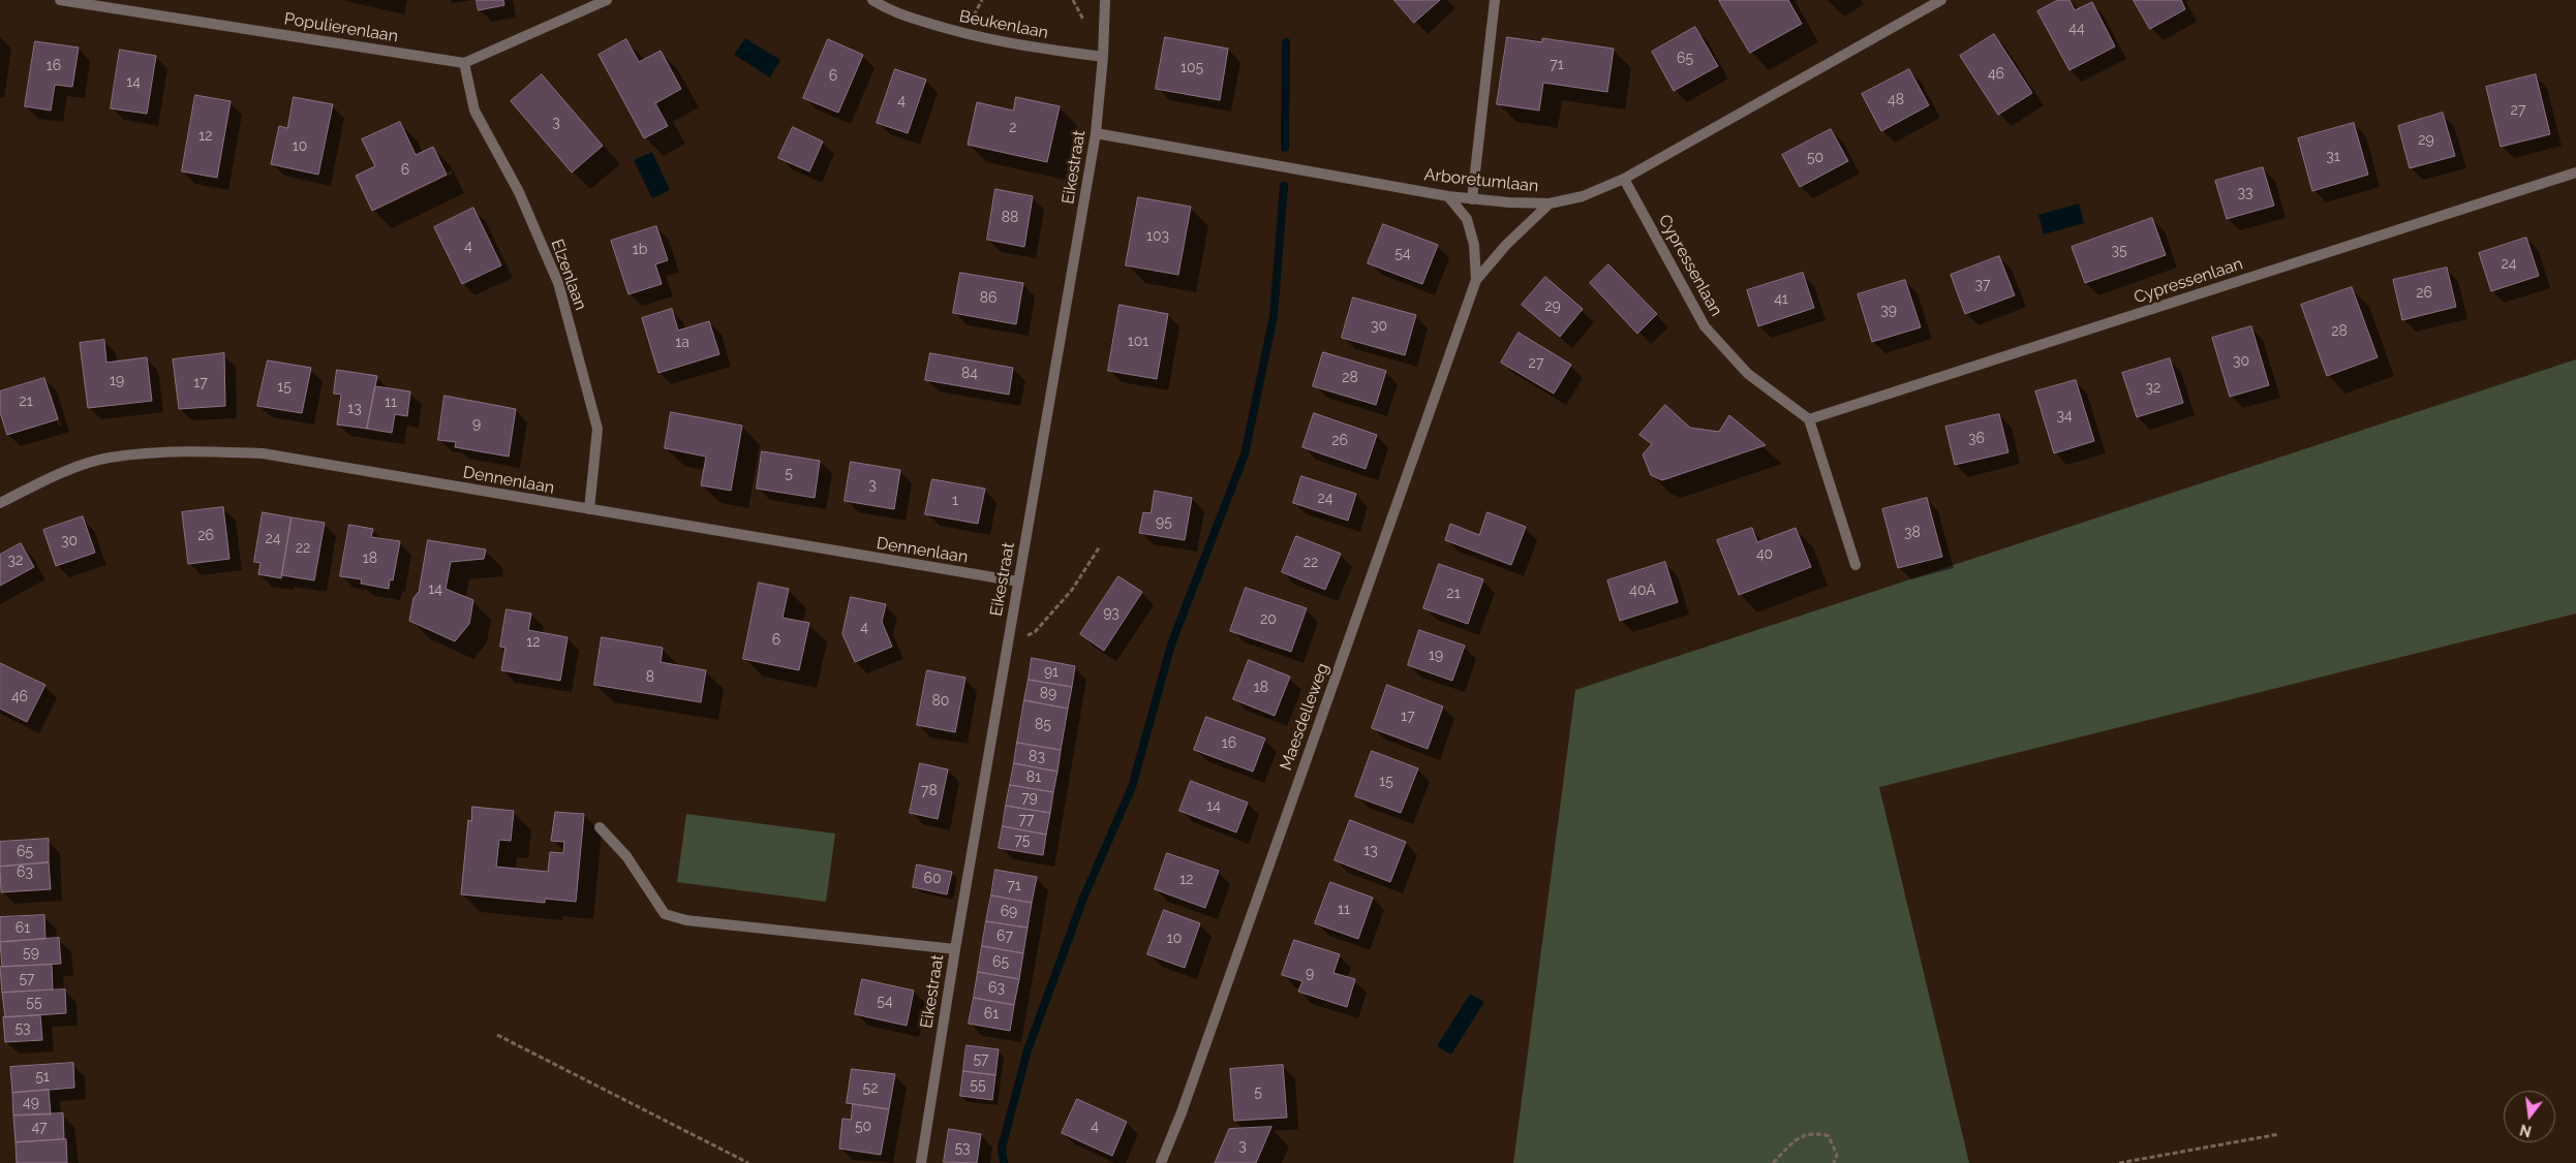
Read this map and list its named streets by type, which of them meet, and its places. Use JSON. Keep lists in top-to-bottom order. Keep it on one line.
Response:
{"streets":{"street":["Beukenlaan","Populierenlaan","Eikestraat","Arboretumlaan","Cypressenlaan","Elzenlaan","Dennenlaan","Maesdelleweg"]},"crossings":[["Beukenlaan","Eikestraat"],["Populierenlaan","Elzenlaan"],["Eikestraat","Arboretumlaan"],["Eikestraat","Dennenlaan"],["Arboretumlaan","Cypressenlaan"],["Arboretumlaan","Maesdelleweg"],["Elzenlaan","Dennenlaan"]],"house_numbers":["44","65","71","16","105","46","6","14","48","4","27","3","2","12","29","10","31","50","6","33","88","103","4","1b","35","54","24","37","26","86","41","29","39","30","28","101","1a","30","27","84","28","19","17","15","32","21","11","13","34","9","36","26","5","3","24","1","95","38","26","24","30","22","40","18","32","22","14","40A","21","93","20","4","6","12","19","91","8","18","89","46","80","17","85","16","83","81","15","78","79","14","77","75","13","65","63","60","12","71","11","69","61","67","10","59","65","9","57","63","54","55","61","53","57","51","55","52","5","49","50","4","47","3","53"],"north":"bottom"}
